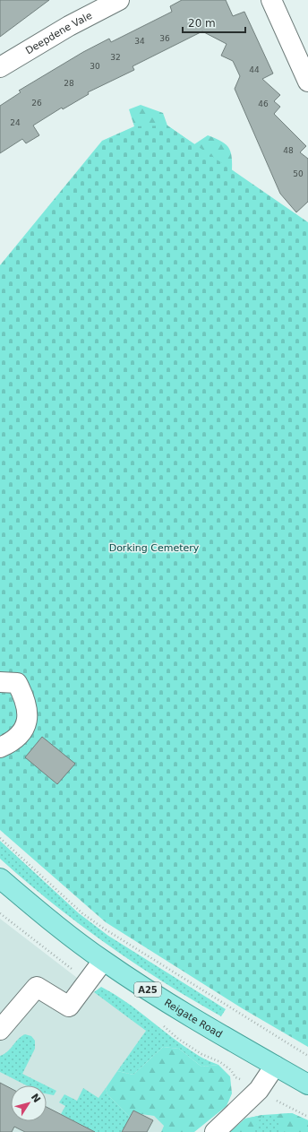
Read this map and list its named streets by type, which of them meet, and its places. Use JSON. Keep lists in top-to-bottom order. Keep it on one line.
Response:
{"streets":{"main road":["A25","Reigate Road"],"street":["Deepdene Vale"]},"parks":["Dorking Cemetery"],"house_numbers":["36","34","32","30","44","28","26","46","24","48","50"],"scale_bar":"20 m","north":"top right"}
